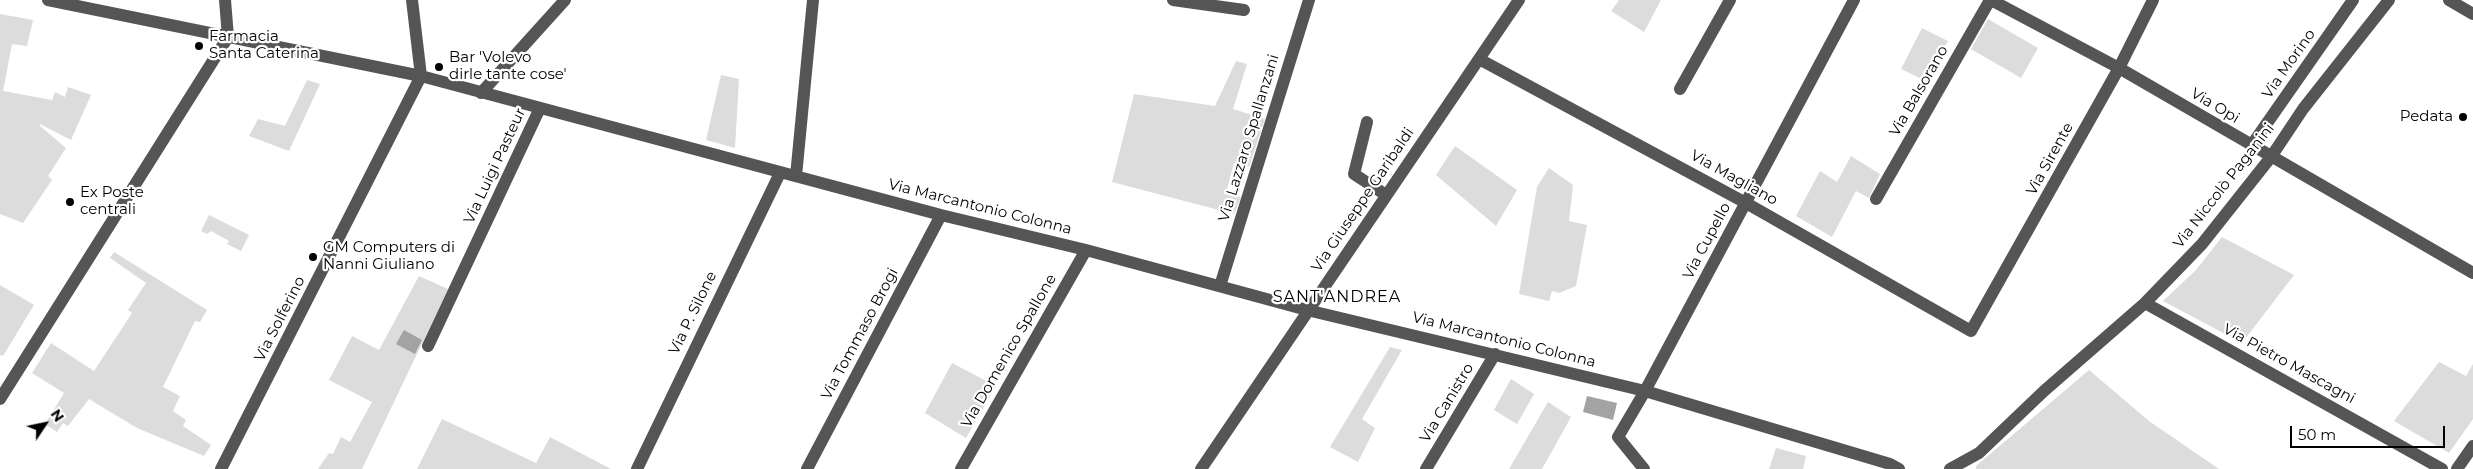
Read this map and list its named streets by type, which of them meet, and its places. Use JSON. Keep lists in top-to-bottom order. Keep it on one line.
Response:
{"streets":{"street":["Via Morino","Via Balsorano","Via Opi","Via Lazzaro Spallanzani","Via Sirente","Via Luigi Pasteur","Via Magliano","Via Niccolò Paganini","Via Giuseppe Garibaldi","Via Marcantonio Colonna","Via Cupello","Via P. Silone","Via Solferino","Via Tommaso Brogi","Via Domenico Spallone","Via Pietro Mascagni","Via Canistro"]},"crossings":[["Via Morino","Via Opi"],["Via Balsorano","Via Opi"],["Via Opi","Via Sirente"],["Via Opi","Via Niccolò Paganini"],["Via Lazzaro Spallanzani","Via Marcantonio Colonna"],["Via Sirente","Via Magliano"],["Via Luigi Pasteur","Via Marcantonio Colonna"],["Via Magliano","Via Giuseppe Garibaldi"],["Via Magliano","Via Cupello"],["Via Niccolò Paganini","Via Pietro Mascagni"],["Via Giuseppe Garibaldi","Via Marcantonio Colonna"],["Via Marcantonio Colonna","Via Cupello"],["Via Marcantonio Colonna","Via P. Silone"],["Via Marcantonio Colonna","Via Solferino"],["Via Marcantonio Colonna","Via Tommaso Brogi"],["Via Marcantonio Colonna","Via Domenico Spallone"],["Via Marcantonio Colonna","Via Canistro"]],"districts":["SANT'ANDREA"],"places":["Farmacia Santa Caterina","Bar 'Volevo dirle tante cose'","Pedata","Ex Poste centrali","GM Computers di Nanni Giuliano"],"scale_bar":"50 m","north":"top right"}
